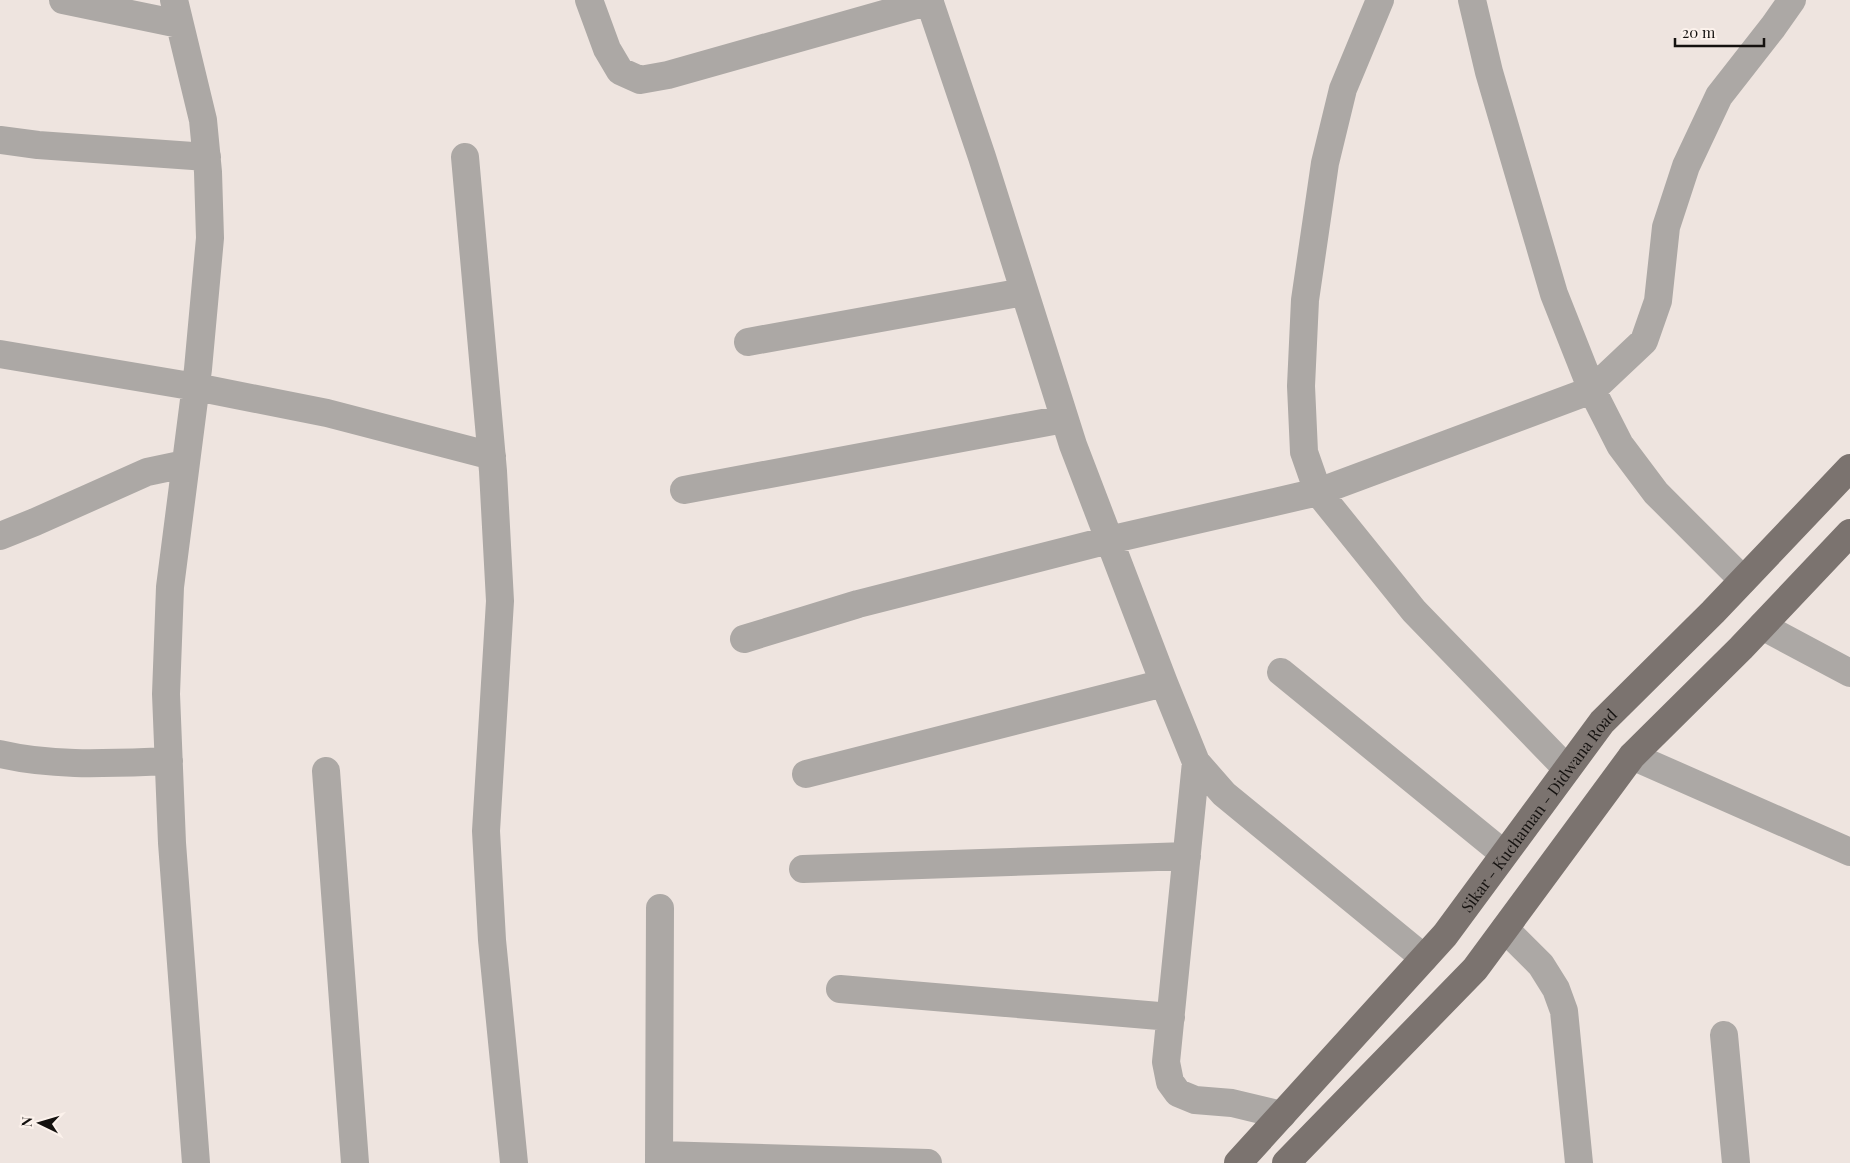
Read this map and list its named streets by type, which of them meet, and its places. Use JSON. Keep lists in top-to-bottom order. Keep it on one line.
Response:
{"streets":{"main road":["Sikar - Kuchaman - Didwana Road"]},"scale_bar":"20 m","north":"left"}
